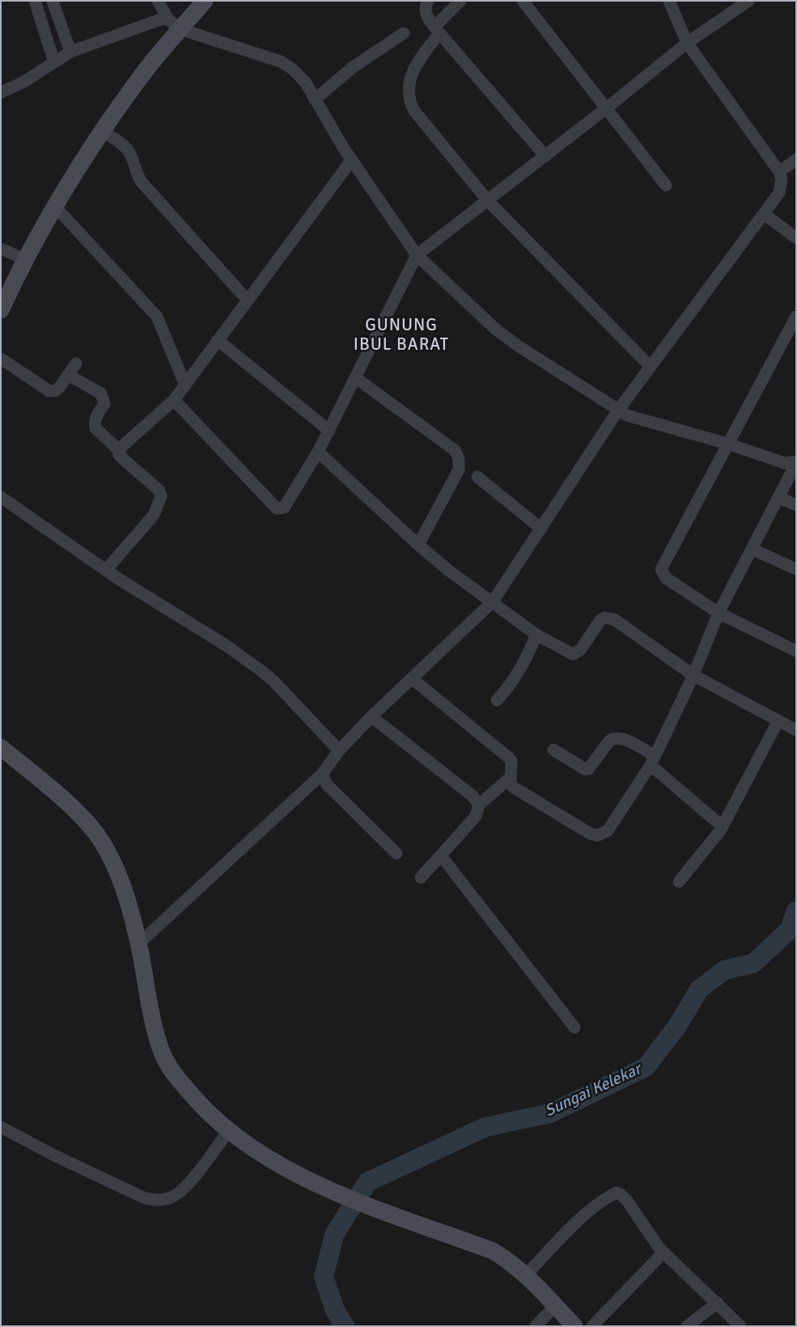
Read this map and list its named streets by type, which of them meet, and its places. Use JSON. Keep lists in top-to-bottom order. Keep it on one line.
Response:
{"districts":["GUNUNG IBUL BARAT"],"water":["Sungai Kelekar"]}
